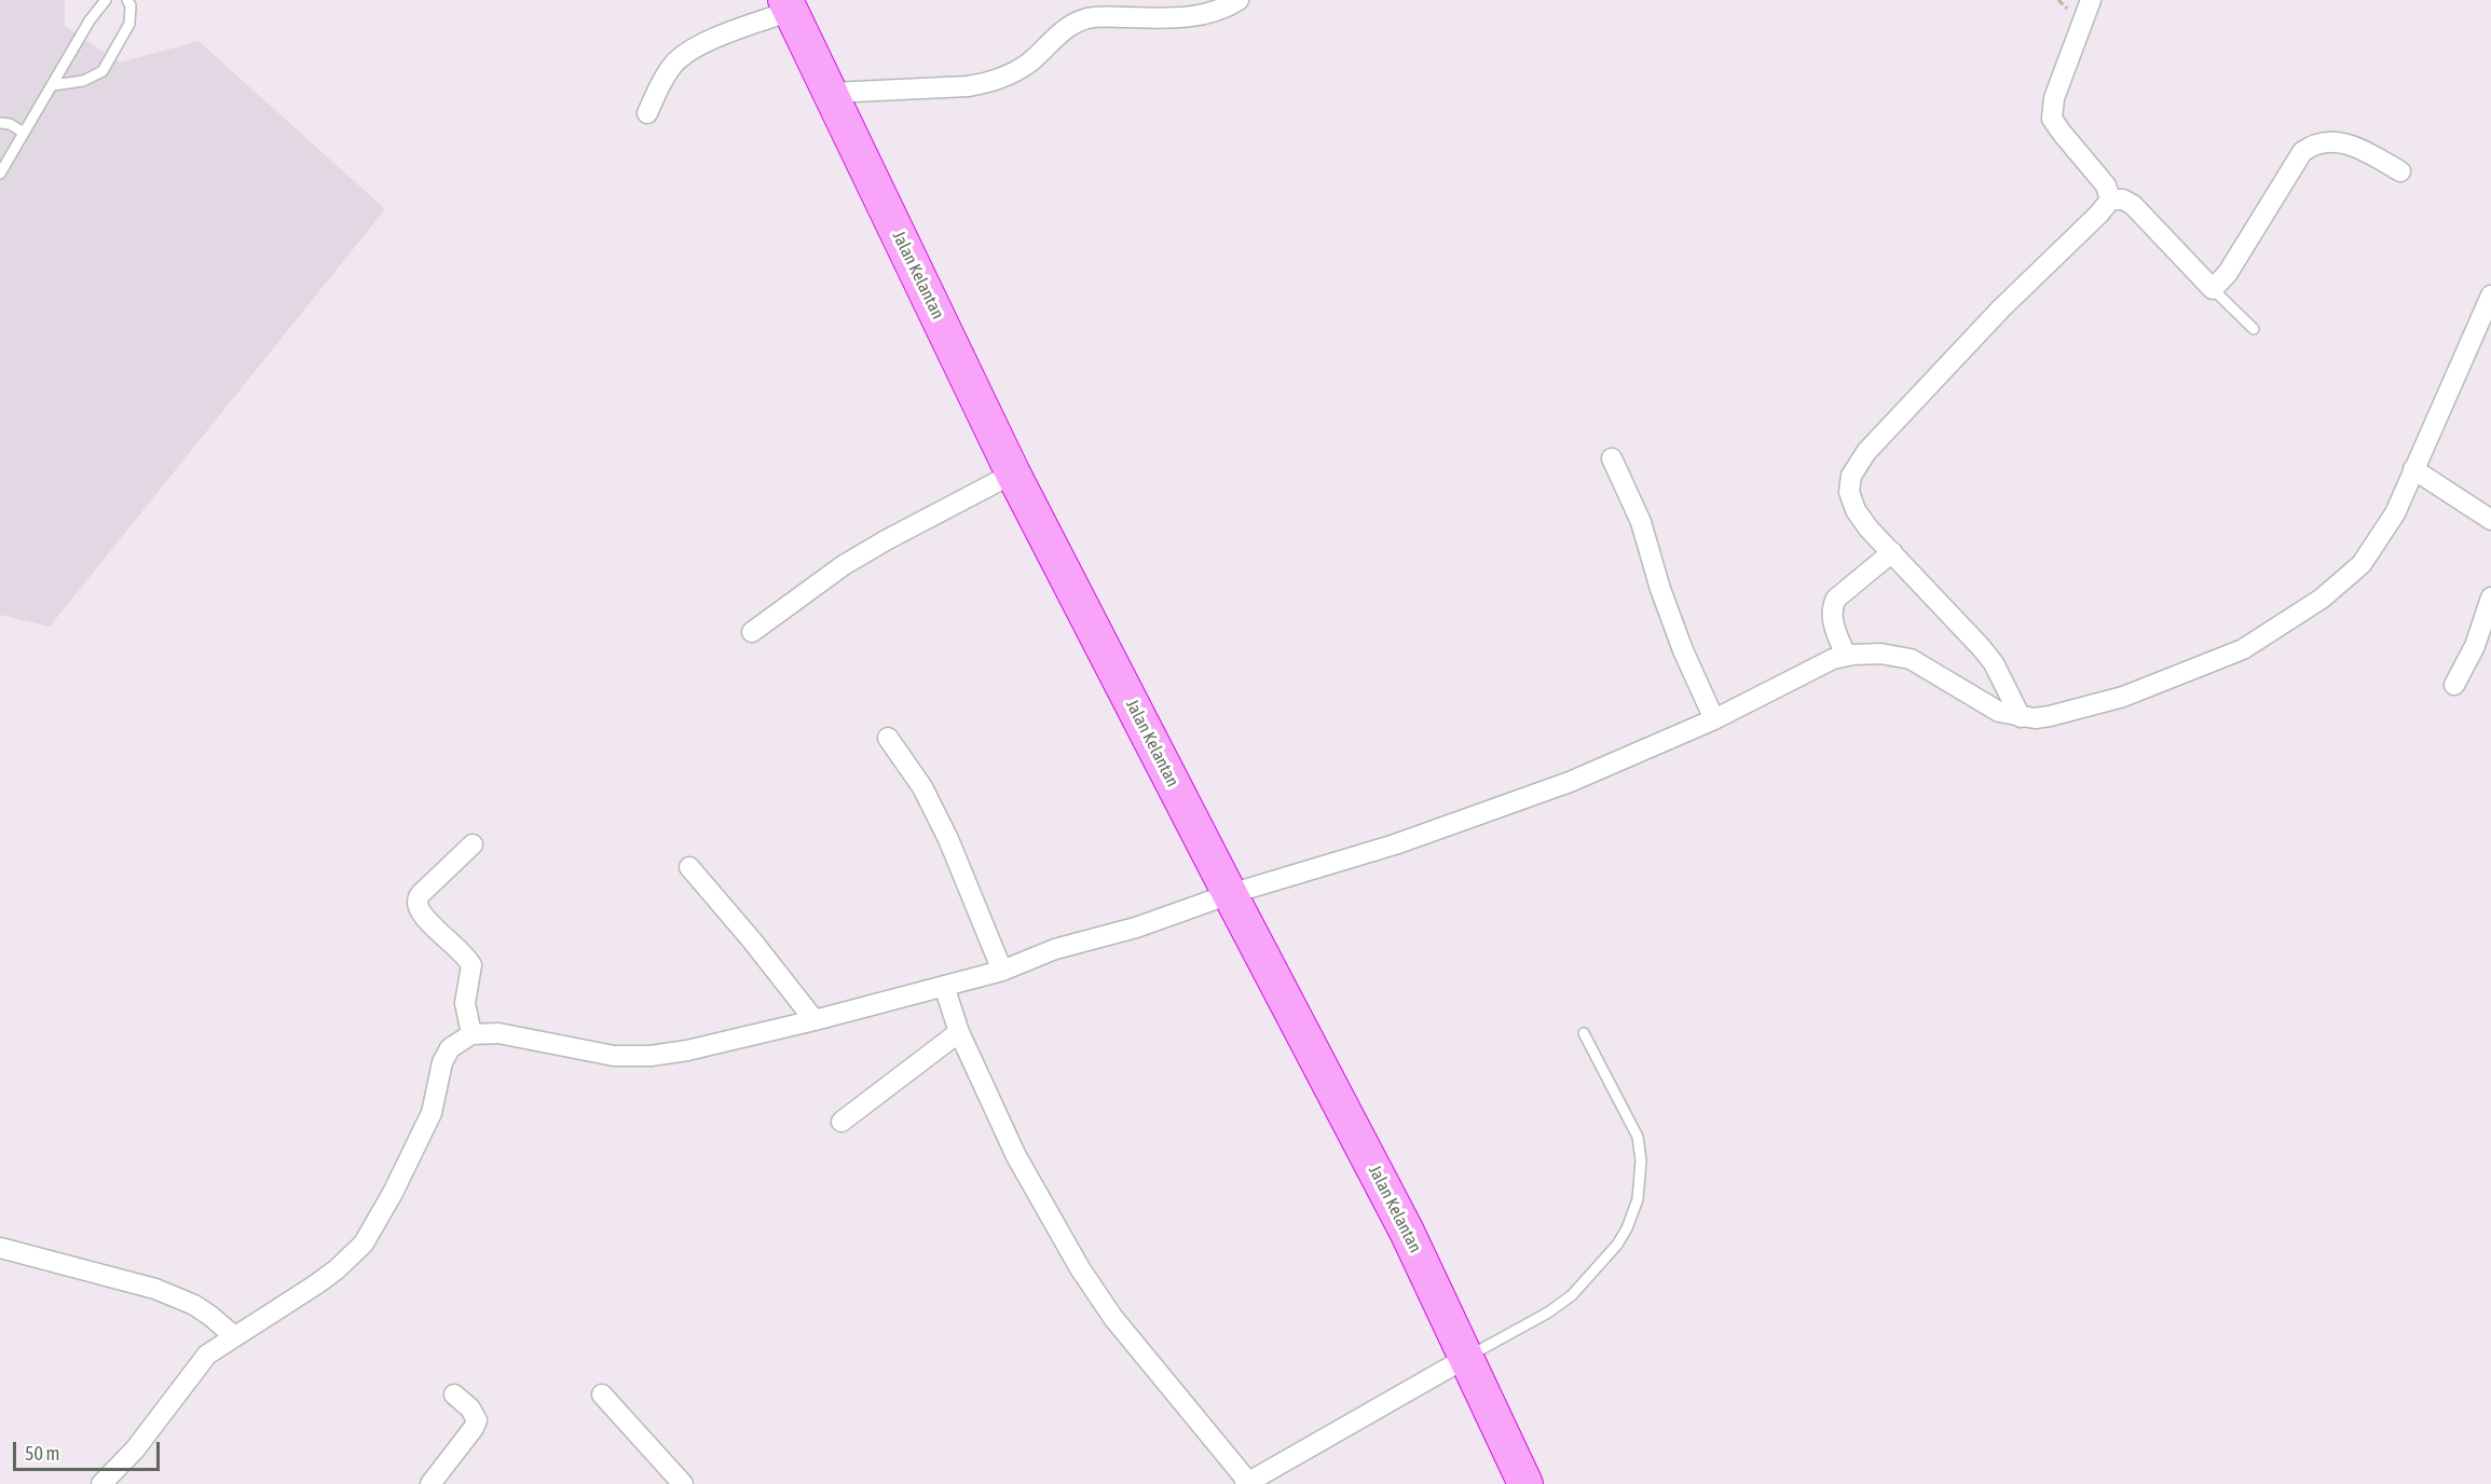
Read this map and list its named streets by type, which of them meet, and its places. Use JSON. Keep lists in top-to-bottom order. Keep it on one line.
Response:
{"streets":{"highway":["Jalan Kelantan"]},"scale_bar":"50 m"}
